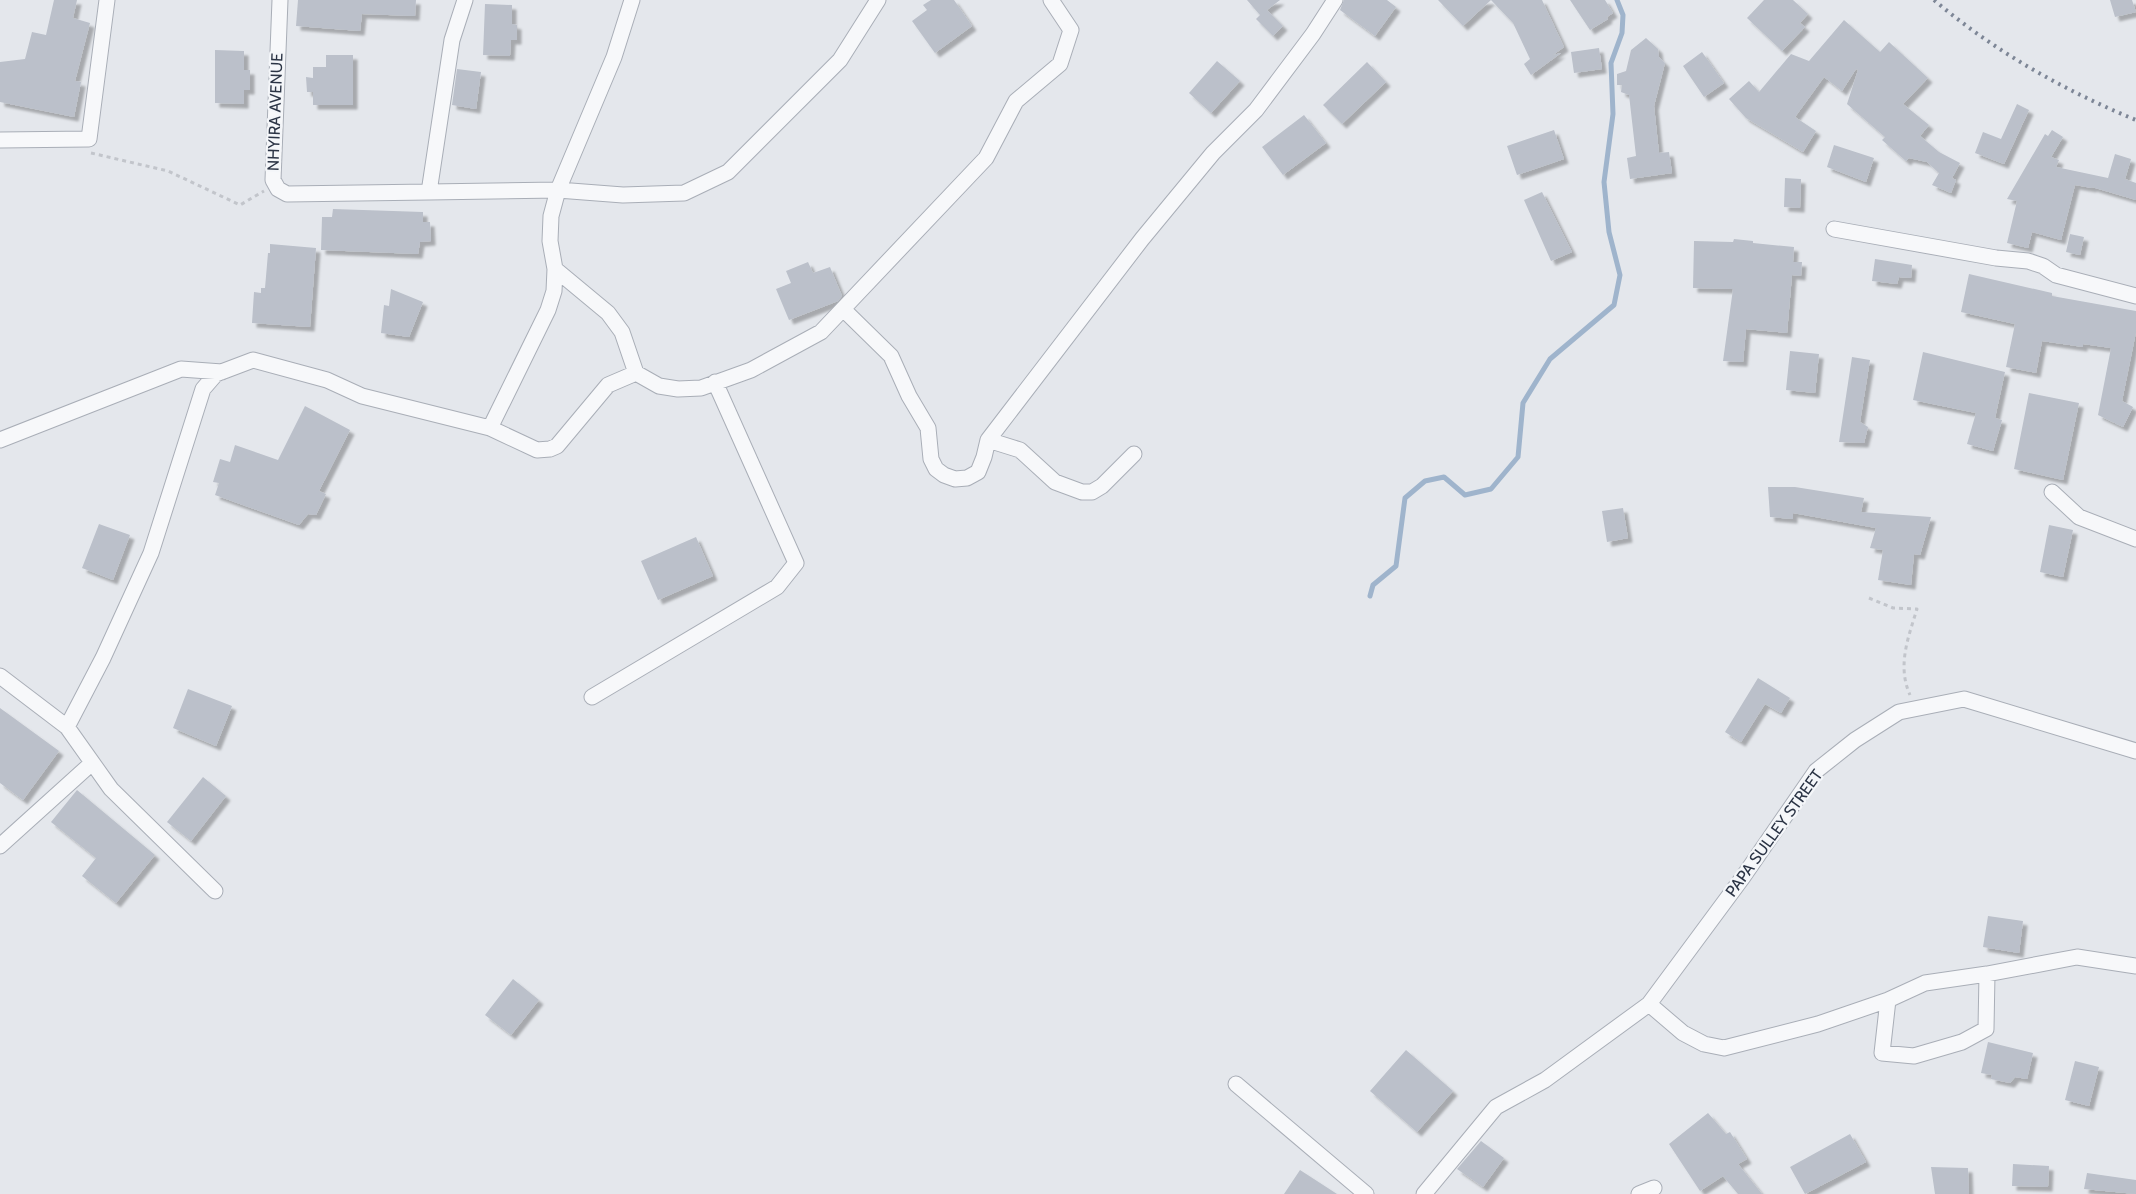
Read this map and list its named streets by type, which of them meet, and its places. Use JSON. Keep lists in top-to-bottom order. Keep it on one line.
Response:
{"streets":{"street":["NHYIRA AVENUE","PAPA SULLEY STREET"]}}
